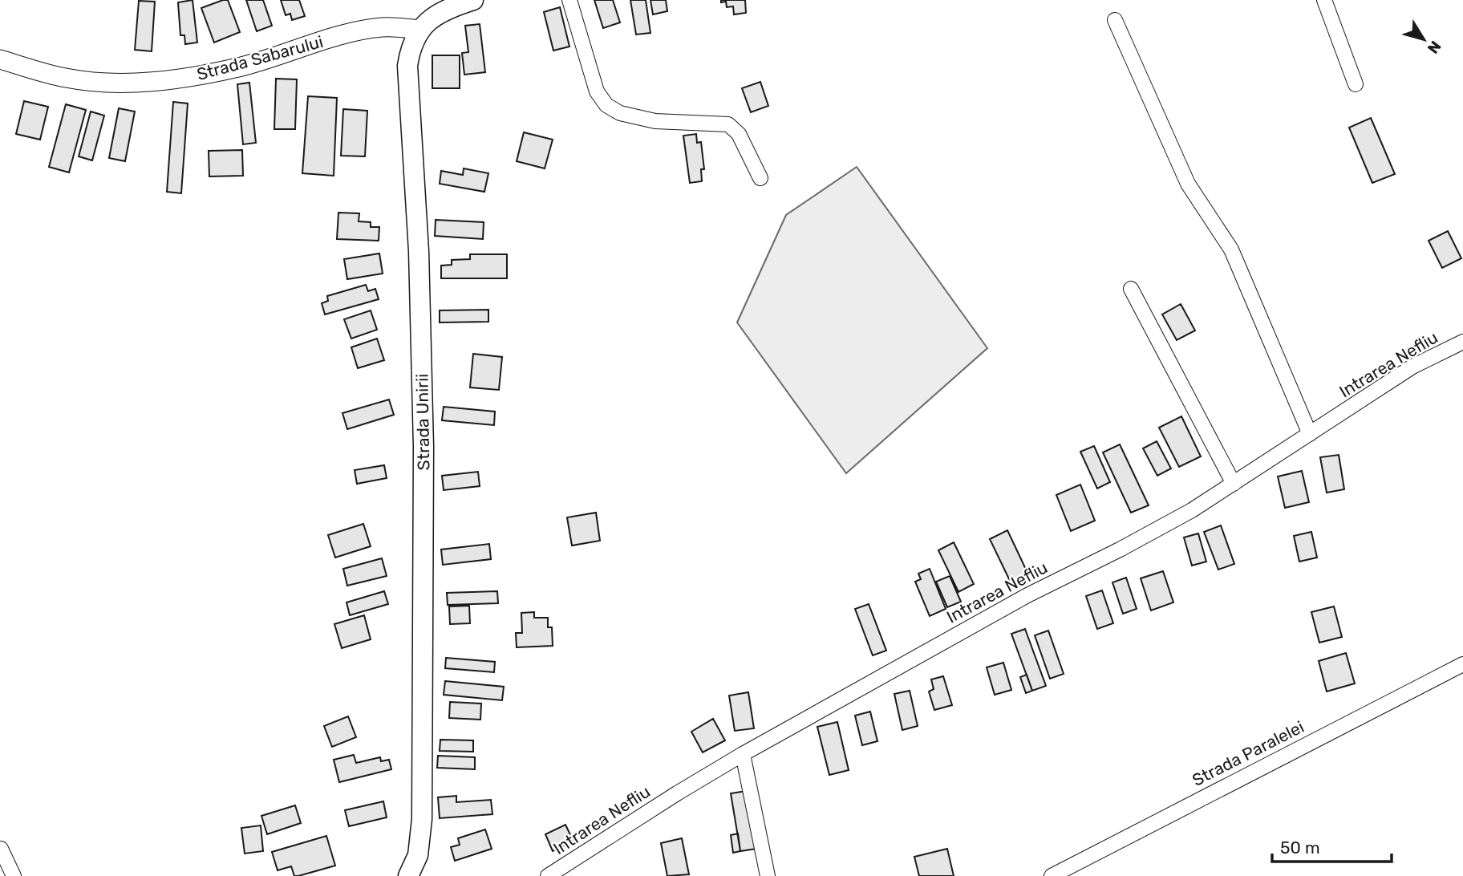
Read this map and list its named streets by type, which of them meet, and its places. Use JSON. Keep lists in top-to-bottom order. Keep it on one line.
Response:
{"streets":{"main road":["Strada Unirii"],"street":["Strada Sabarului","Intrarea Nefliu","Strada Paralelei"]},"crossings":[["Strada Sabarului","Strada Unirii"]],"scale_bar":"50 m","north":"bottom right"}
